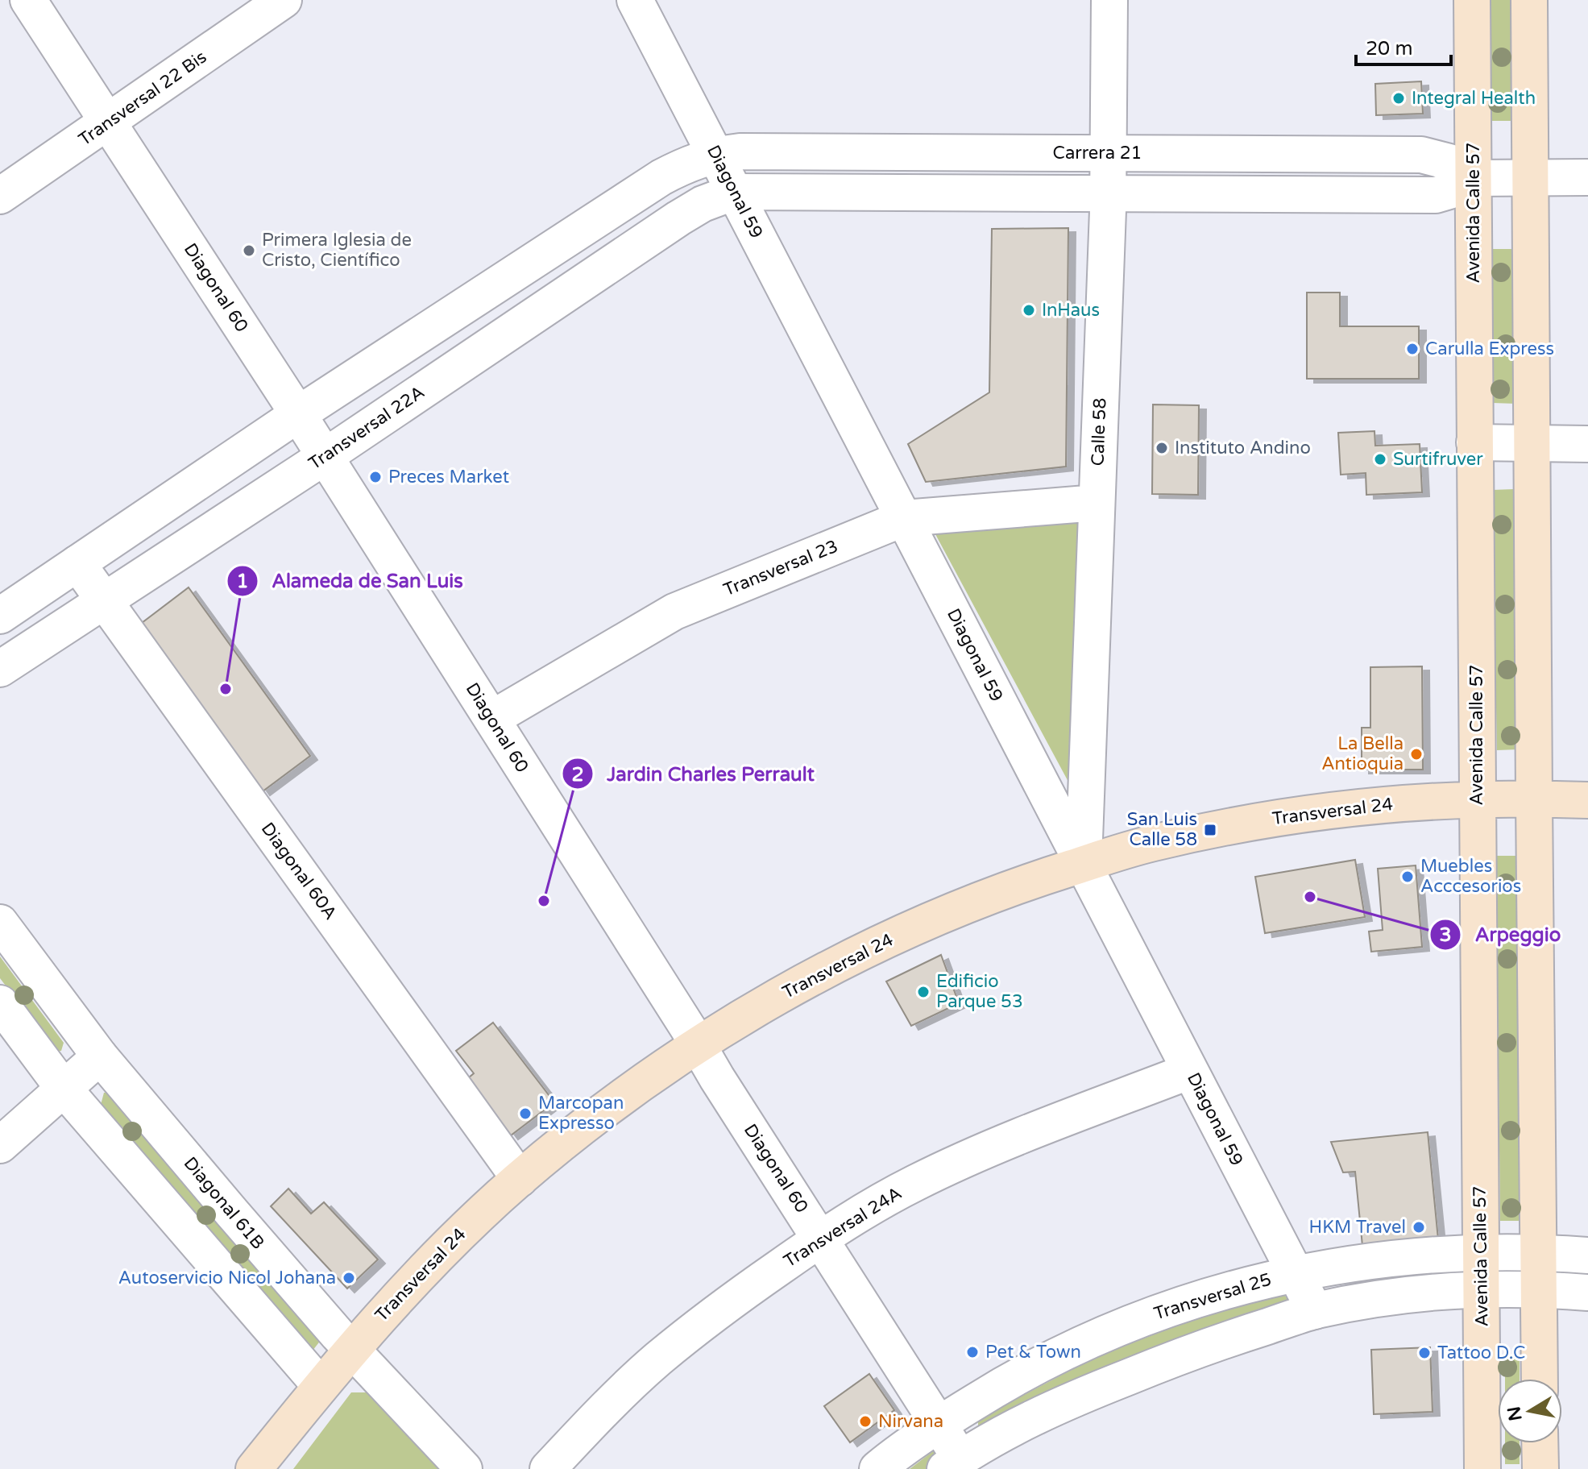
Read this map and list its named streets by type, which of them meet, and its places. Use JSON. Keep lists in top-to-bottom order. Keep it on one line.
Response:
{"streets":{"main road":["Avenida Calle 57","Transversal 24"],"street":["Transversal 22 Bis","Carrera 21","Diagonal 59","Diagonal 60","Transversal 22A","Calle 58","Transversal 23","Diagonal 60A","Diagonal 61B","Transversal 24A","Transversal 25"]},"crossings":[["Transversal 22 Bis","Diagonal 60"],["Carrera 21","Diagonal 59"],["Carrera 21","Avenida Calle 57"],["Carrera 21","Calle 58"],["Diagonal 59","Transversal 22A"],["Diagonal 59","Calle 58"],["Diagonal 59","Transversal 23"],["Diagonal 59","Transversal 24"],["Diagonal 59","Transversal 24A"],["Diagonal 59","Transversal 25"],["Avenida Calle 57","Transversal 24"],["Avenida Calle 57","Transversal 25"],["Diagonal 60","Transversal 22A"],["Diagonal 60","Transversal 23"],["Diagonal 60","Transversal 24"],["Diagonal 60","Transversal 24A"],["Diagonal 60","Transversal 25"],["Transversal 22A","Diagonal 60A"],["Calle 58","Transversal 23"],["Calle 58","Transversal 24"],["Transversal 24","Diagonal 60A"],["Transversal 24","Diagonal 61B"]],"places":{"other":["Integral Health","Primera Iglesia de Cristo, Científico","InHaus","Carulla Express","Instituto Andino","Surtifruver","Preces Market","Alameda de San Luis","La Bella Antioquia","Muebles Acccesorios","Arpeggio","Jardin Charles Perrault","Edificio Parque 53","Marcopan Expresso","HKM Travel","Autoservicio Nicol Johana","Pet & Town","Tattoo D.C","Nirvana"],"transit":["San Luis Calle 58"]},"scale_bar":"20 m","north":"left"}
